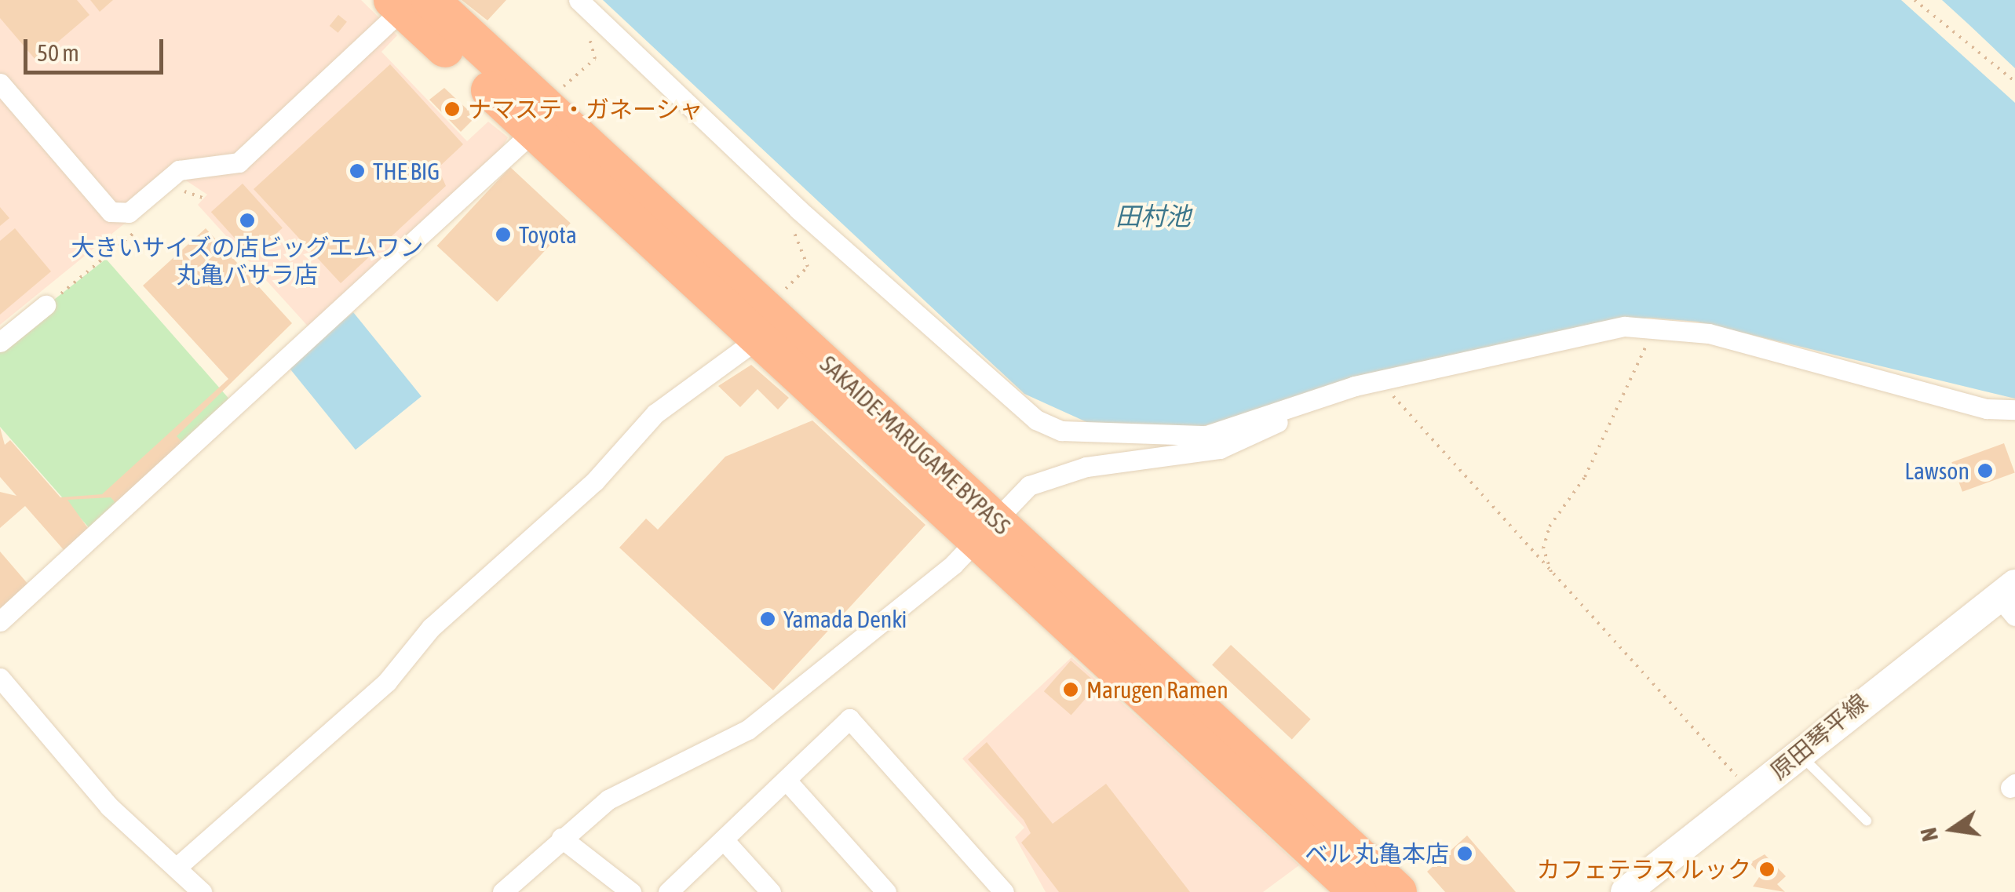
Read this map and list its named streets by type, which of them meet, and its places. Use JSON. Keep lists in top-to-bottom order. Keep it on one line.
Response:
{"streets":{"highway":["SAKAIDE-MARUGAME BYPASS"],"main road":["原田琴平線"]},"water":["田村池"],"places":["ナマステ・ガネーシャ","THE BIG","大きいサイズの店ビッグエムワン 丸亀バサラ店","Toyota","Lawson","Yamada Denki","Marugen Ramen","ベル 丸亀本店","カフェテラス ルック"],"scale_bar":"50 m","north":"left"}
